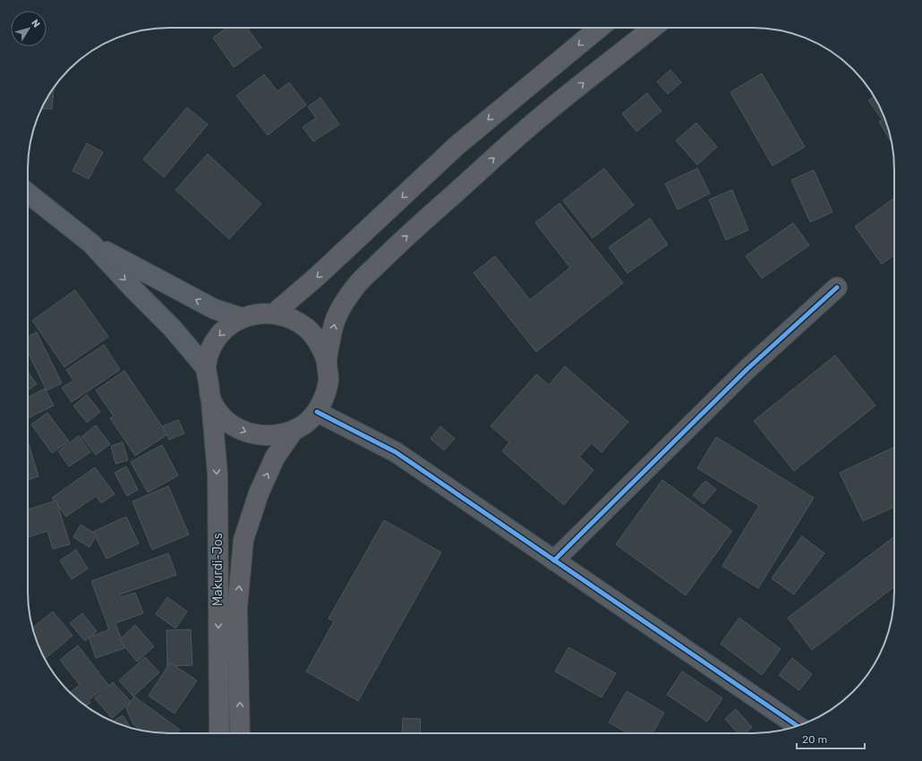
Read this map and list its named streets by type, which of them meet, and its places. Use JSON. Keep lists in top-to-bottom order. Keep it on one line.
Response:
{"streets":{"highway":["Makurdi-Jos"]},"scale_bar":"20 m","north":"top right"}
